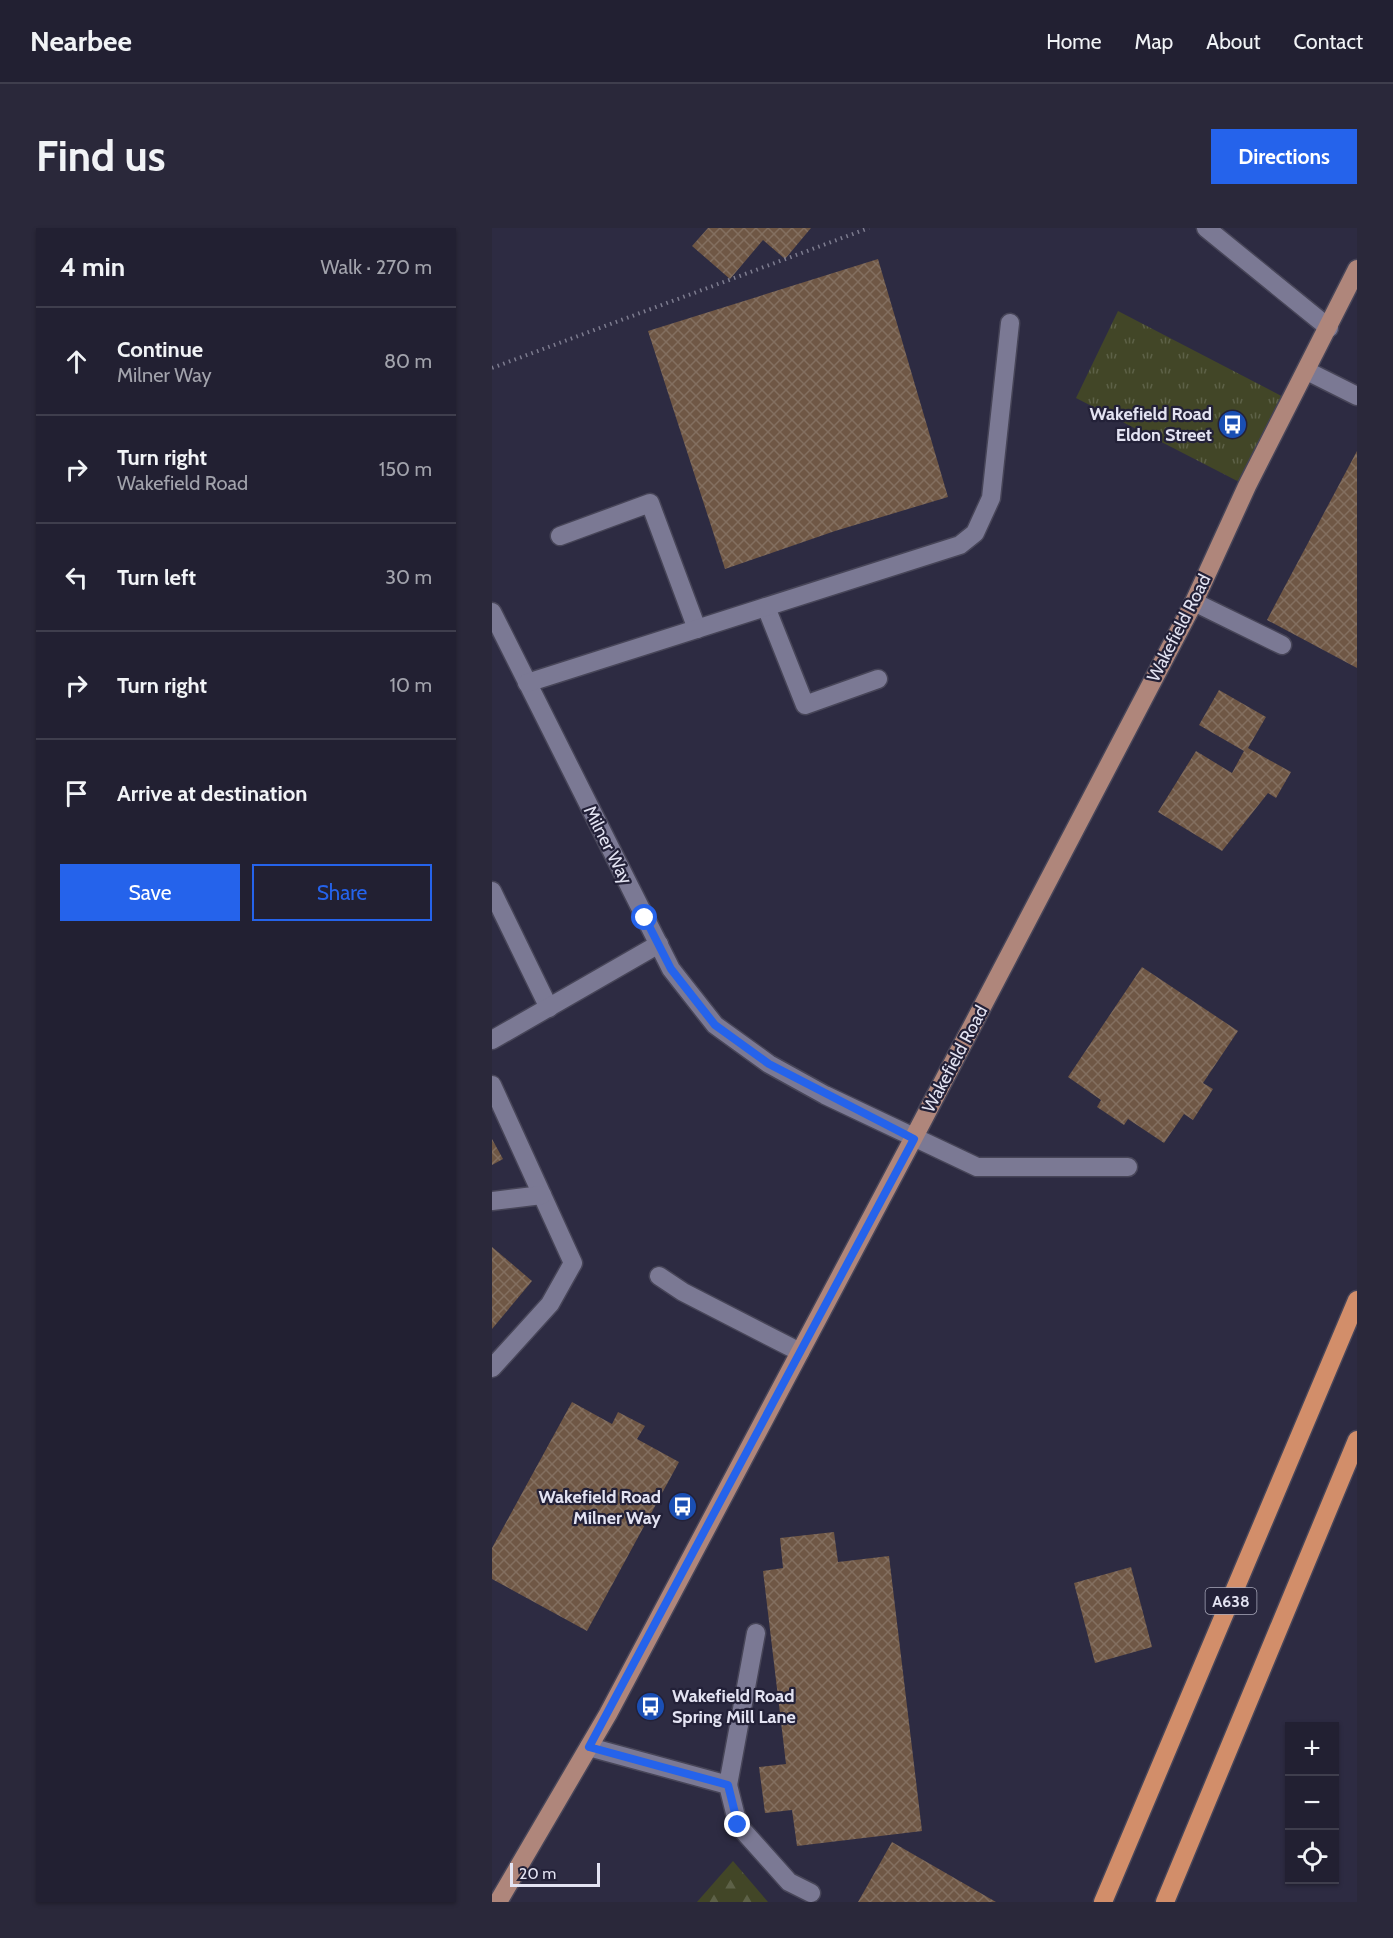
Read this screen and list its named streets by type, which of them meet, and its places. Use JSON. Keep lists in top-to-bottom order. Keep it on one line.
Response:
{"streets":{"highway":["A638"],"main road":["Wakefield Road"],"street":["Milner Way"]},"crossings":[["Wakefield Road","Milner Way"]],"places":{"bus stop":["Wakefield Road Eldon Street","Wakefield Road Milner Way","Wakefield Road Spring Mill Lane"]},"scale_bar":"20 m","page":{"header":"Nearbee","nav":["Home","Map","About","Contact"],"buttons":["Directions",["Save","Share"]],"title":"Find us","heading":["4 min","Walk · 270 m"],"list":[["Continue","Milner Way","80 m"],["Turn right","Wakefield Road","150 m"],["Turn left","30 m"],["Turn right","10 m"],"Arrive at destination"],"map_buttons":["+","−"],"scale":"20 m"}}
